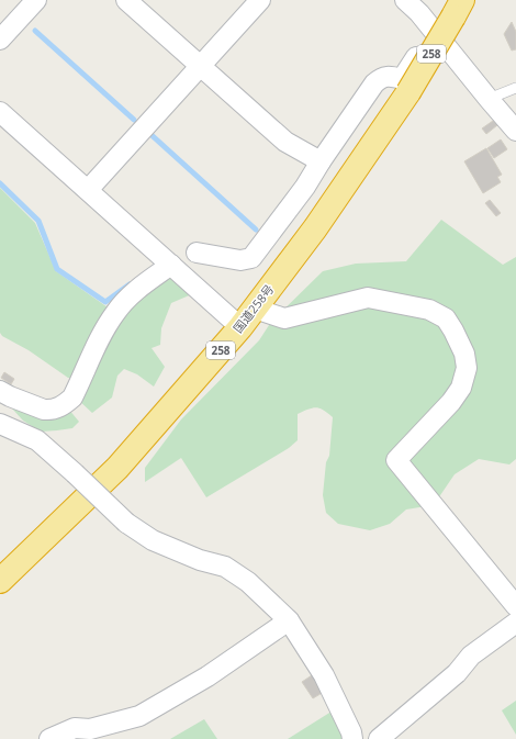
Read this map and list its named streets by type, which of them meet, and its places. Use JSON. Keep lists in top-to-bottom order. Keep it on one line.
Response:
{"streets":{"highway":["258","国道258号"]}}
